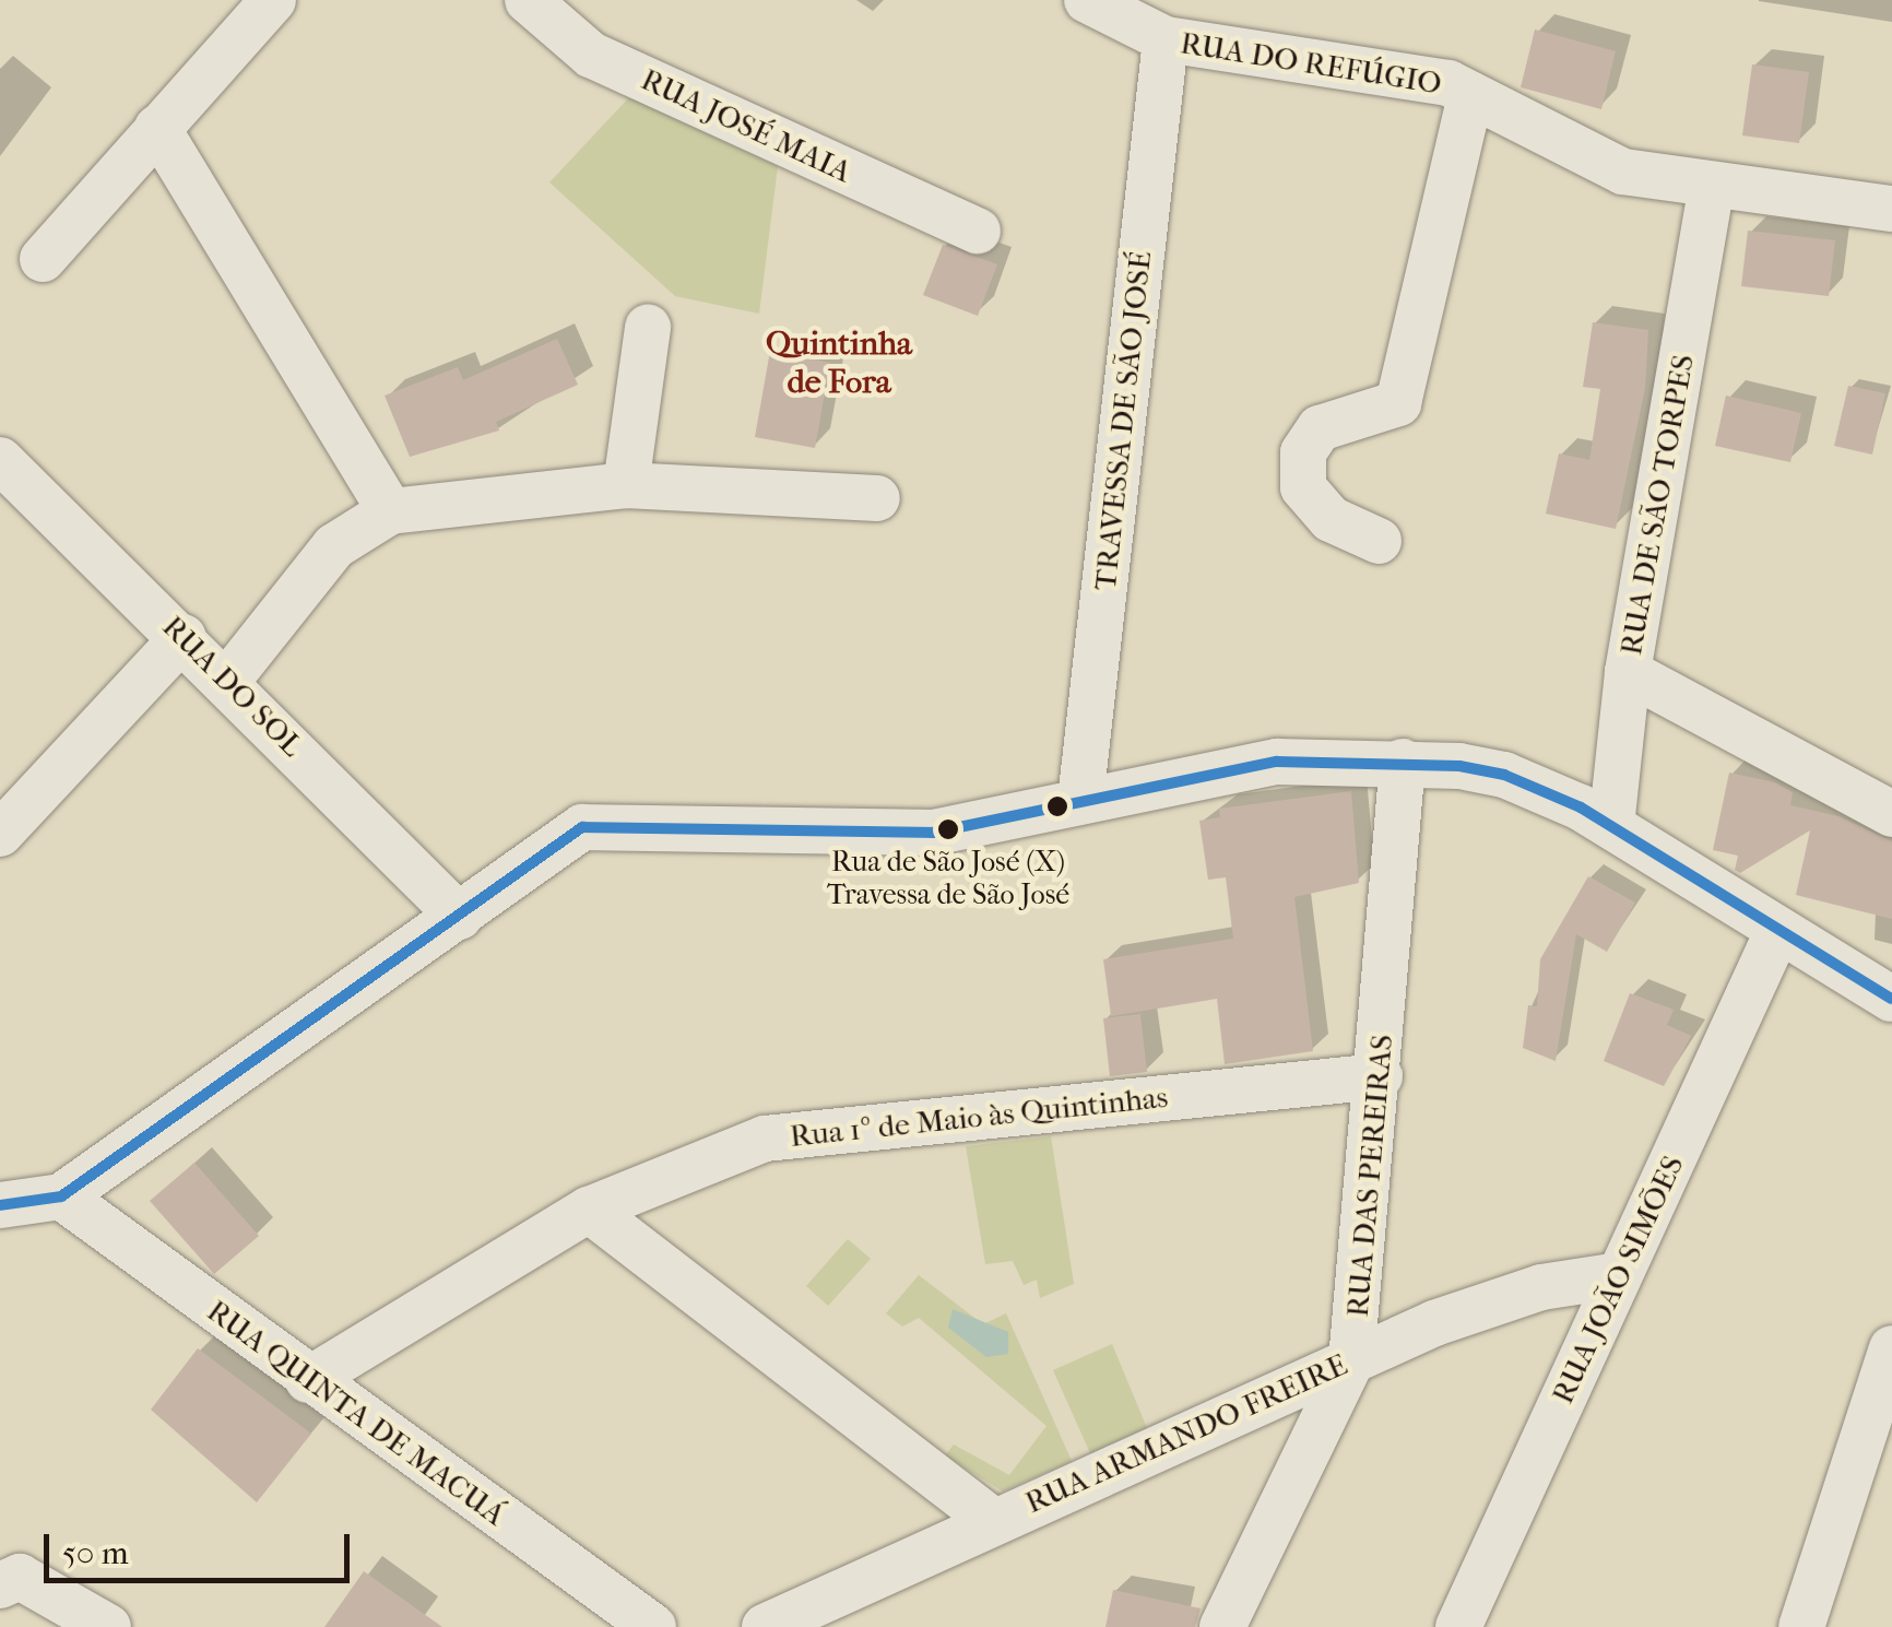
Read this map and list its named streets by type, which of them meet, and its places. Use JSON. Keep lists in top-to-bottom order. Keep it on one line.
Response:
{"streets":{"street":["RUA DO REFÚGIO","RUA JOSÉ MAIA","TRAVESSA DE SÃO JOSÉ","RUA DE SÃO TORPES","RUA DO SOL","Rua 1º de Maio às Quintinhas","RUA DAS PEREIRAS","RUA JOÃO SIMÕES","RUA QUINTA DE MACUÁ","RUA ARMANDO FREIRE"]},"crossings":[["RUA DO REFÚGIO","TRAVESSA DE SÃO JOSÉ"],["RUA DO REFÚGIO","RUA DE SÃO TORPES"],["Rua 1º de Maio às Quintinhas","RUA DAS PEREIRAS"],["Rua 1º de Maio às Quintinhas","RUA QUINTA DE MACUÁ"],["RUA DAS PEREIRAS","RUA ARMANDO FREIRE"],["RUA JOÃO SIMÕES","RUA ARMANDO FREIRE"]],"districts":["Quintinha de Fora"],"places":["Rua de São José (X) Travessa de São José"],"scale_bar":"50 m"}
